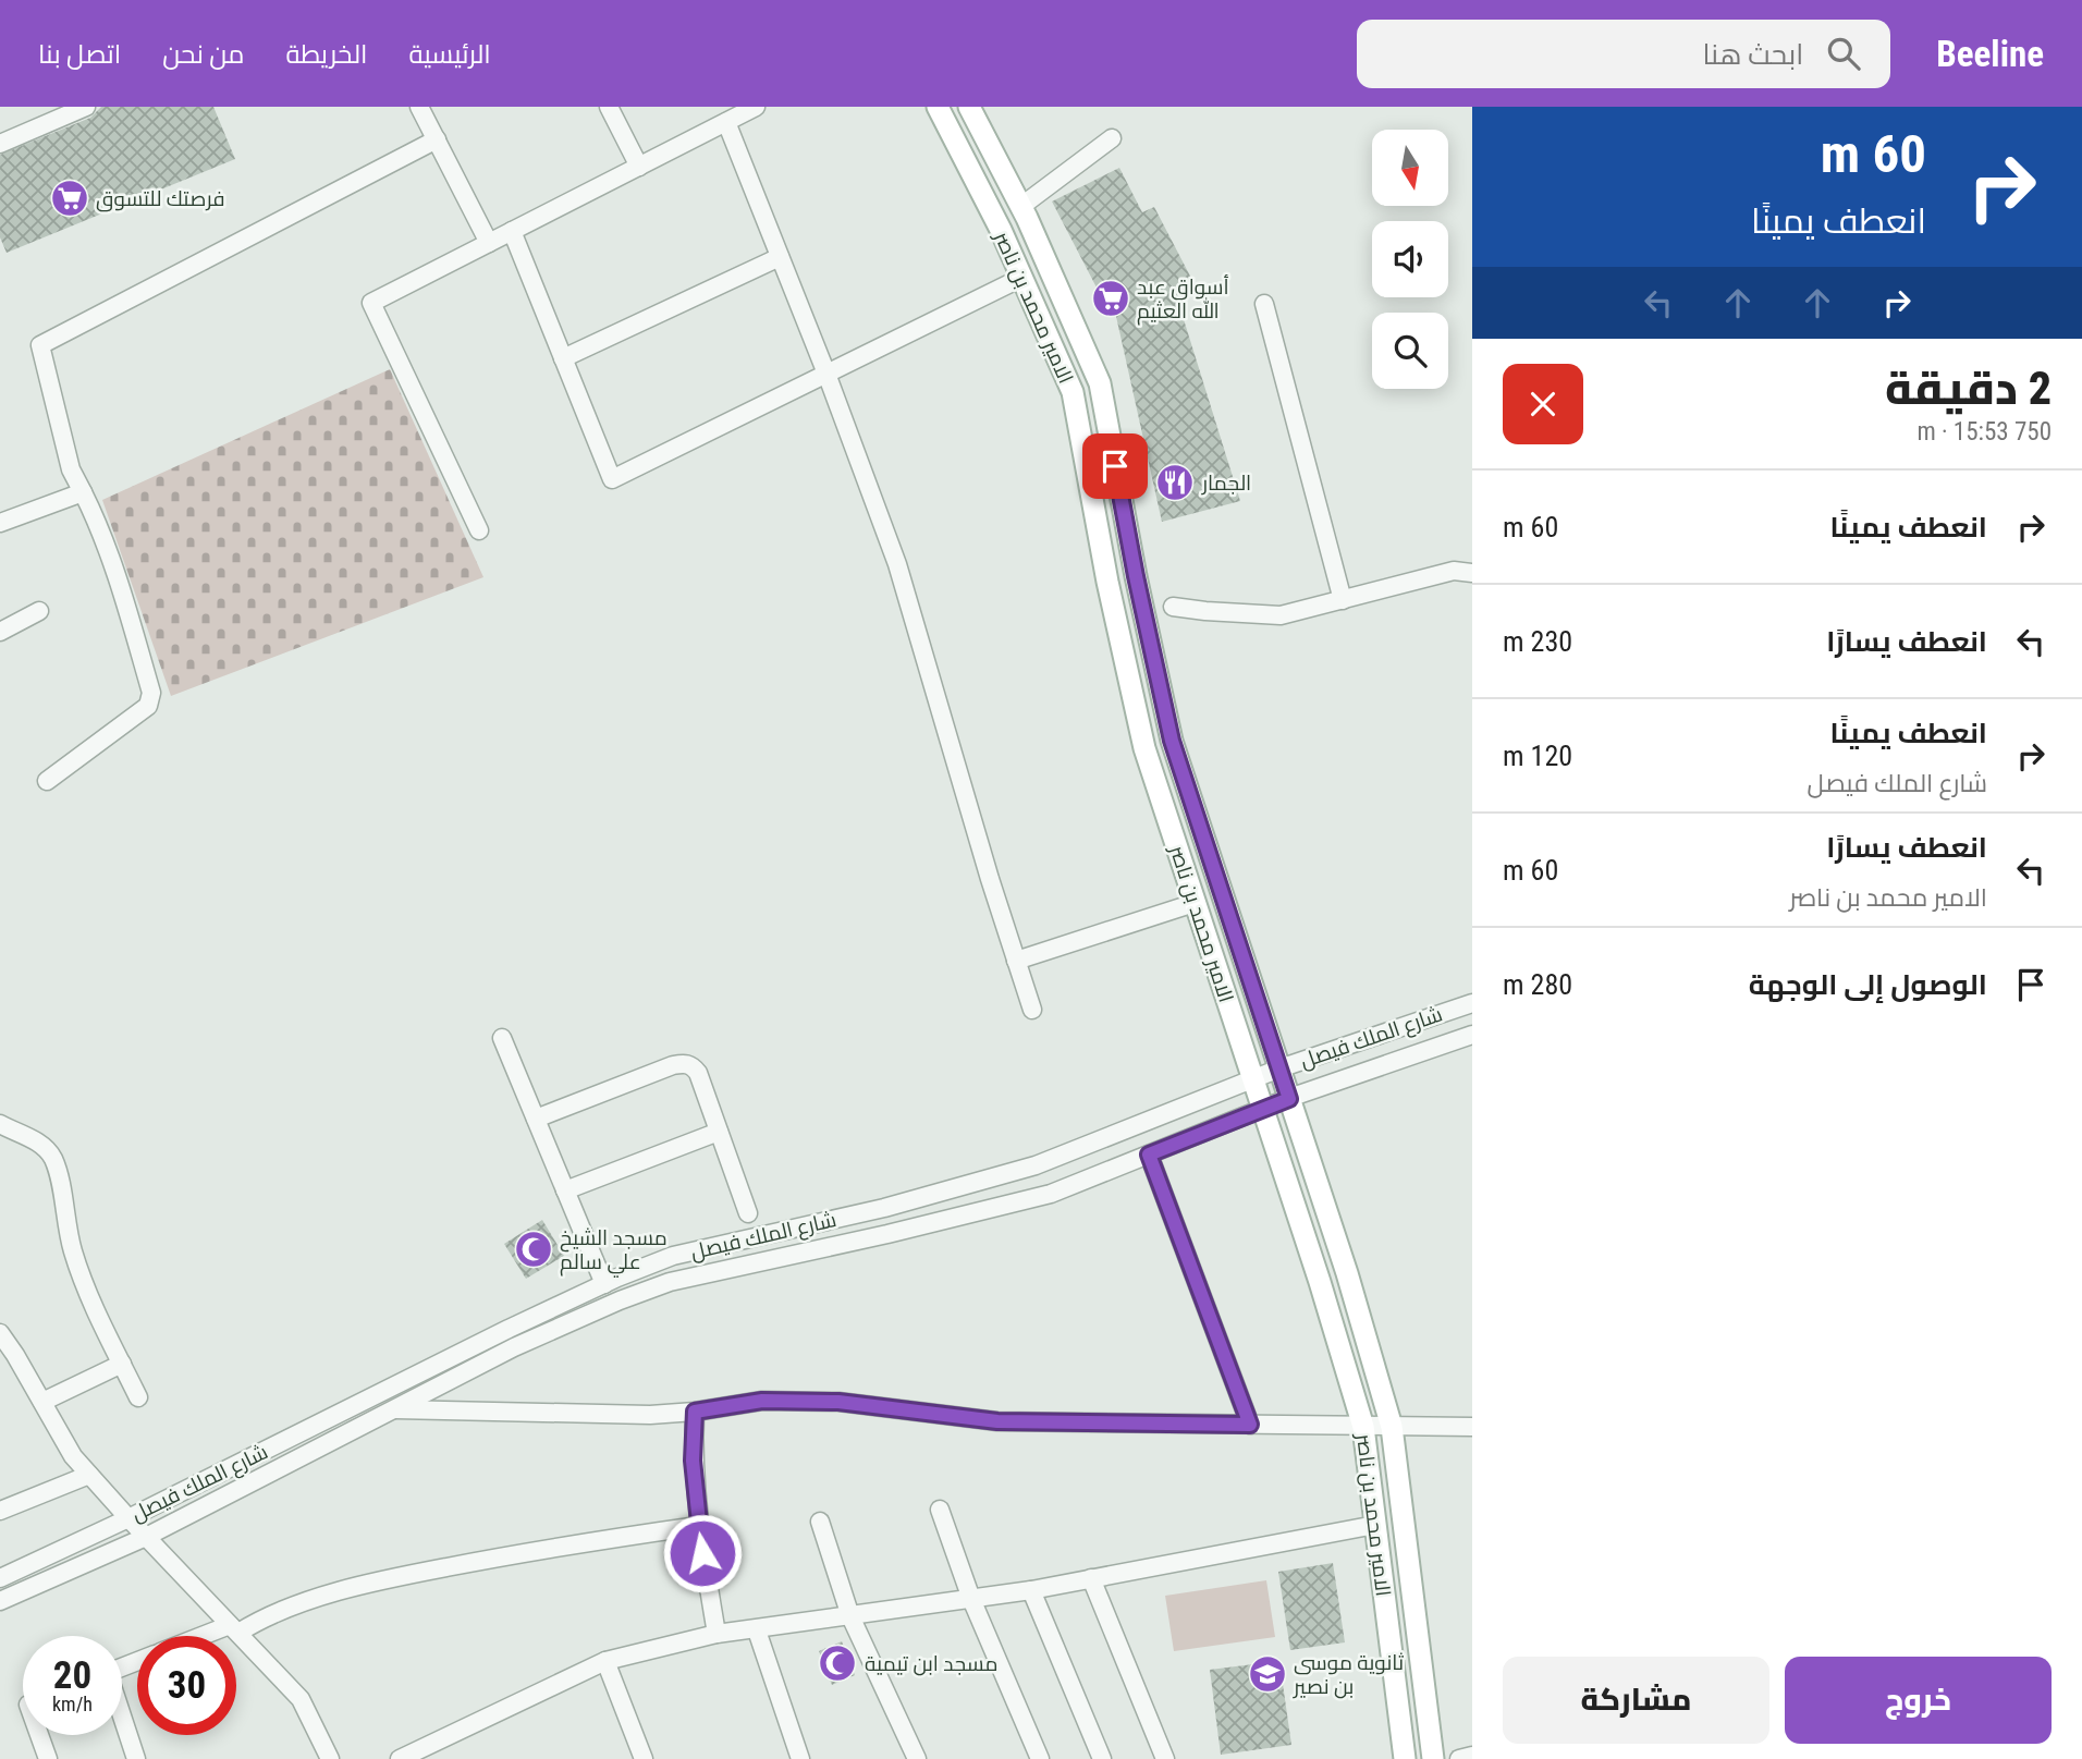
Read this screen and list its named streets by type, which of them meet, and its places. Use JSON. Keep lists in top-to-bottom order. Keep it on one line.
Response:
{"streets":{"main road":["الامير محمد بن ناصر"],"street":["شارع الملك فيصل"]},"crossings":[["الامير محمد بن ناصر","شارع الملك فيصل"]],"places":{"supermarket":["فرصتك للتسوق","أسواق عبد الله العثيم"],"restaurant":["الجمار"],"mosque":["مسجد الشيخ علي سالم","مسجد ابن تيمية"],"school or university":["ثانوية موسى بن نصير"]},"north":"bottom","page":{"header":"Beeline","search":"ابحث هنا","nav":["الرئيسية","الخريطة","من نحن","اتصل بنا"],"turn":["60 m","انعطف يمينًا"],"heading":["2 دقيقة","750 m · 15:53"],"list":[{"name":"انعطف يمينًا","value":"60 m"},{"name":"انعطف يسارًا","value":"230 m"},{"name":"انعطف يمينًا","note":"شارع الملك فيصل","value":"120 m"},{"name":"انعطف يسارًا","note":"الامير محمد بن ناصر","value":"60 m"},{"name":"الوصول إلى الوجهة","value":"280 m"}],"speed":"20 km/h","limit":"30","buttons":["خروج","مشاركة"]}}
